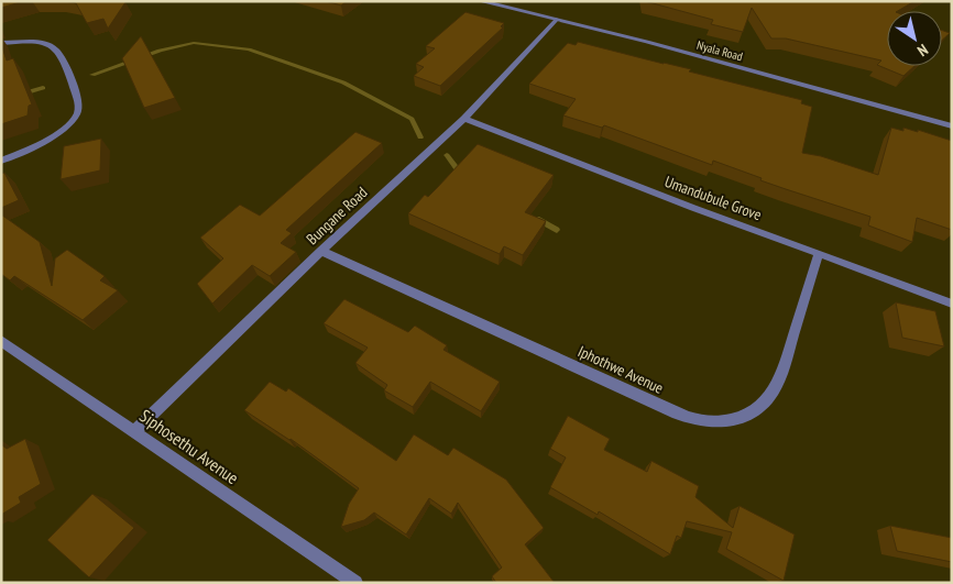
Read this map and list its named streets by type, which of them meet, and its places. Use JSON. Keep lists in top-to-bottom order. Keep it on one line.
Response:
{"streets":{"street":["Nyala Road","Umandubule Grove","Bungane Road","Iphothwe Avenue","Siphosethu Avenue"]},"crossings":[["Nyala Road","Bungane Road"],["Umandubule Grove","Bungane Road"],["Umandubule Grove","Iphothwe Avenue"],["Bungane Road","Iphothwe Avenue"],["Bungane Road","Siphosethu Avenue"]],"north":"bottom right"}
